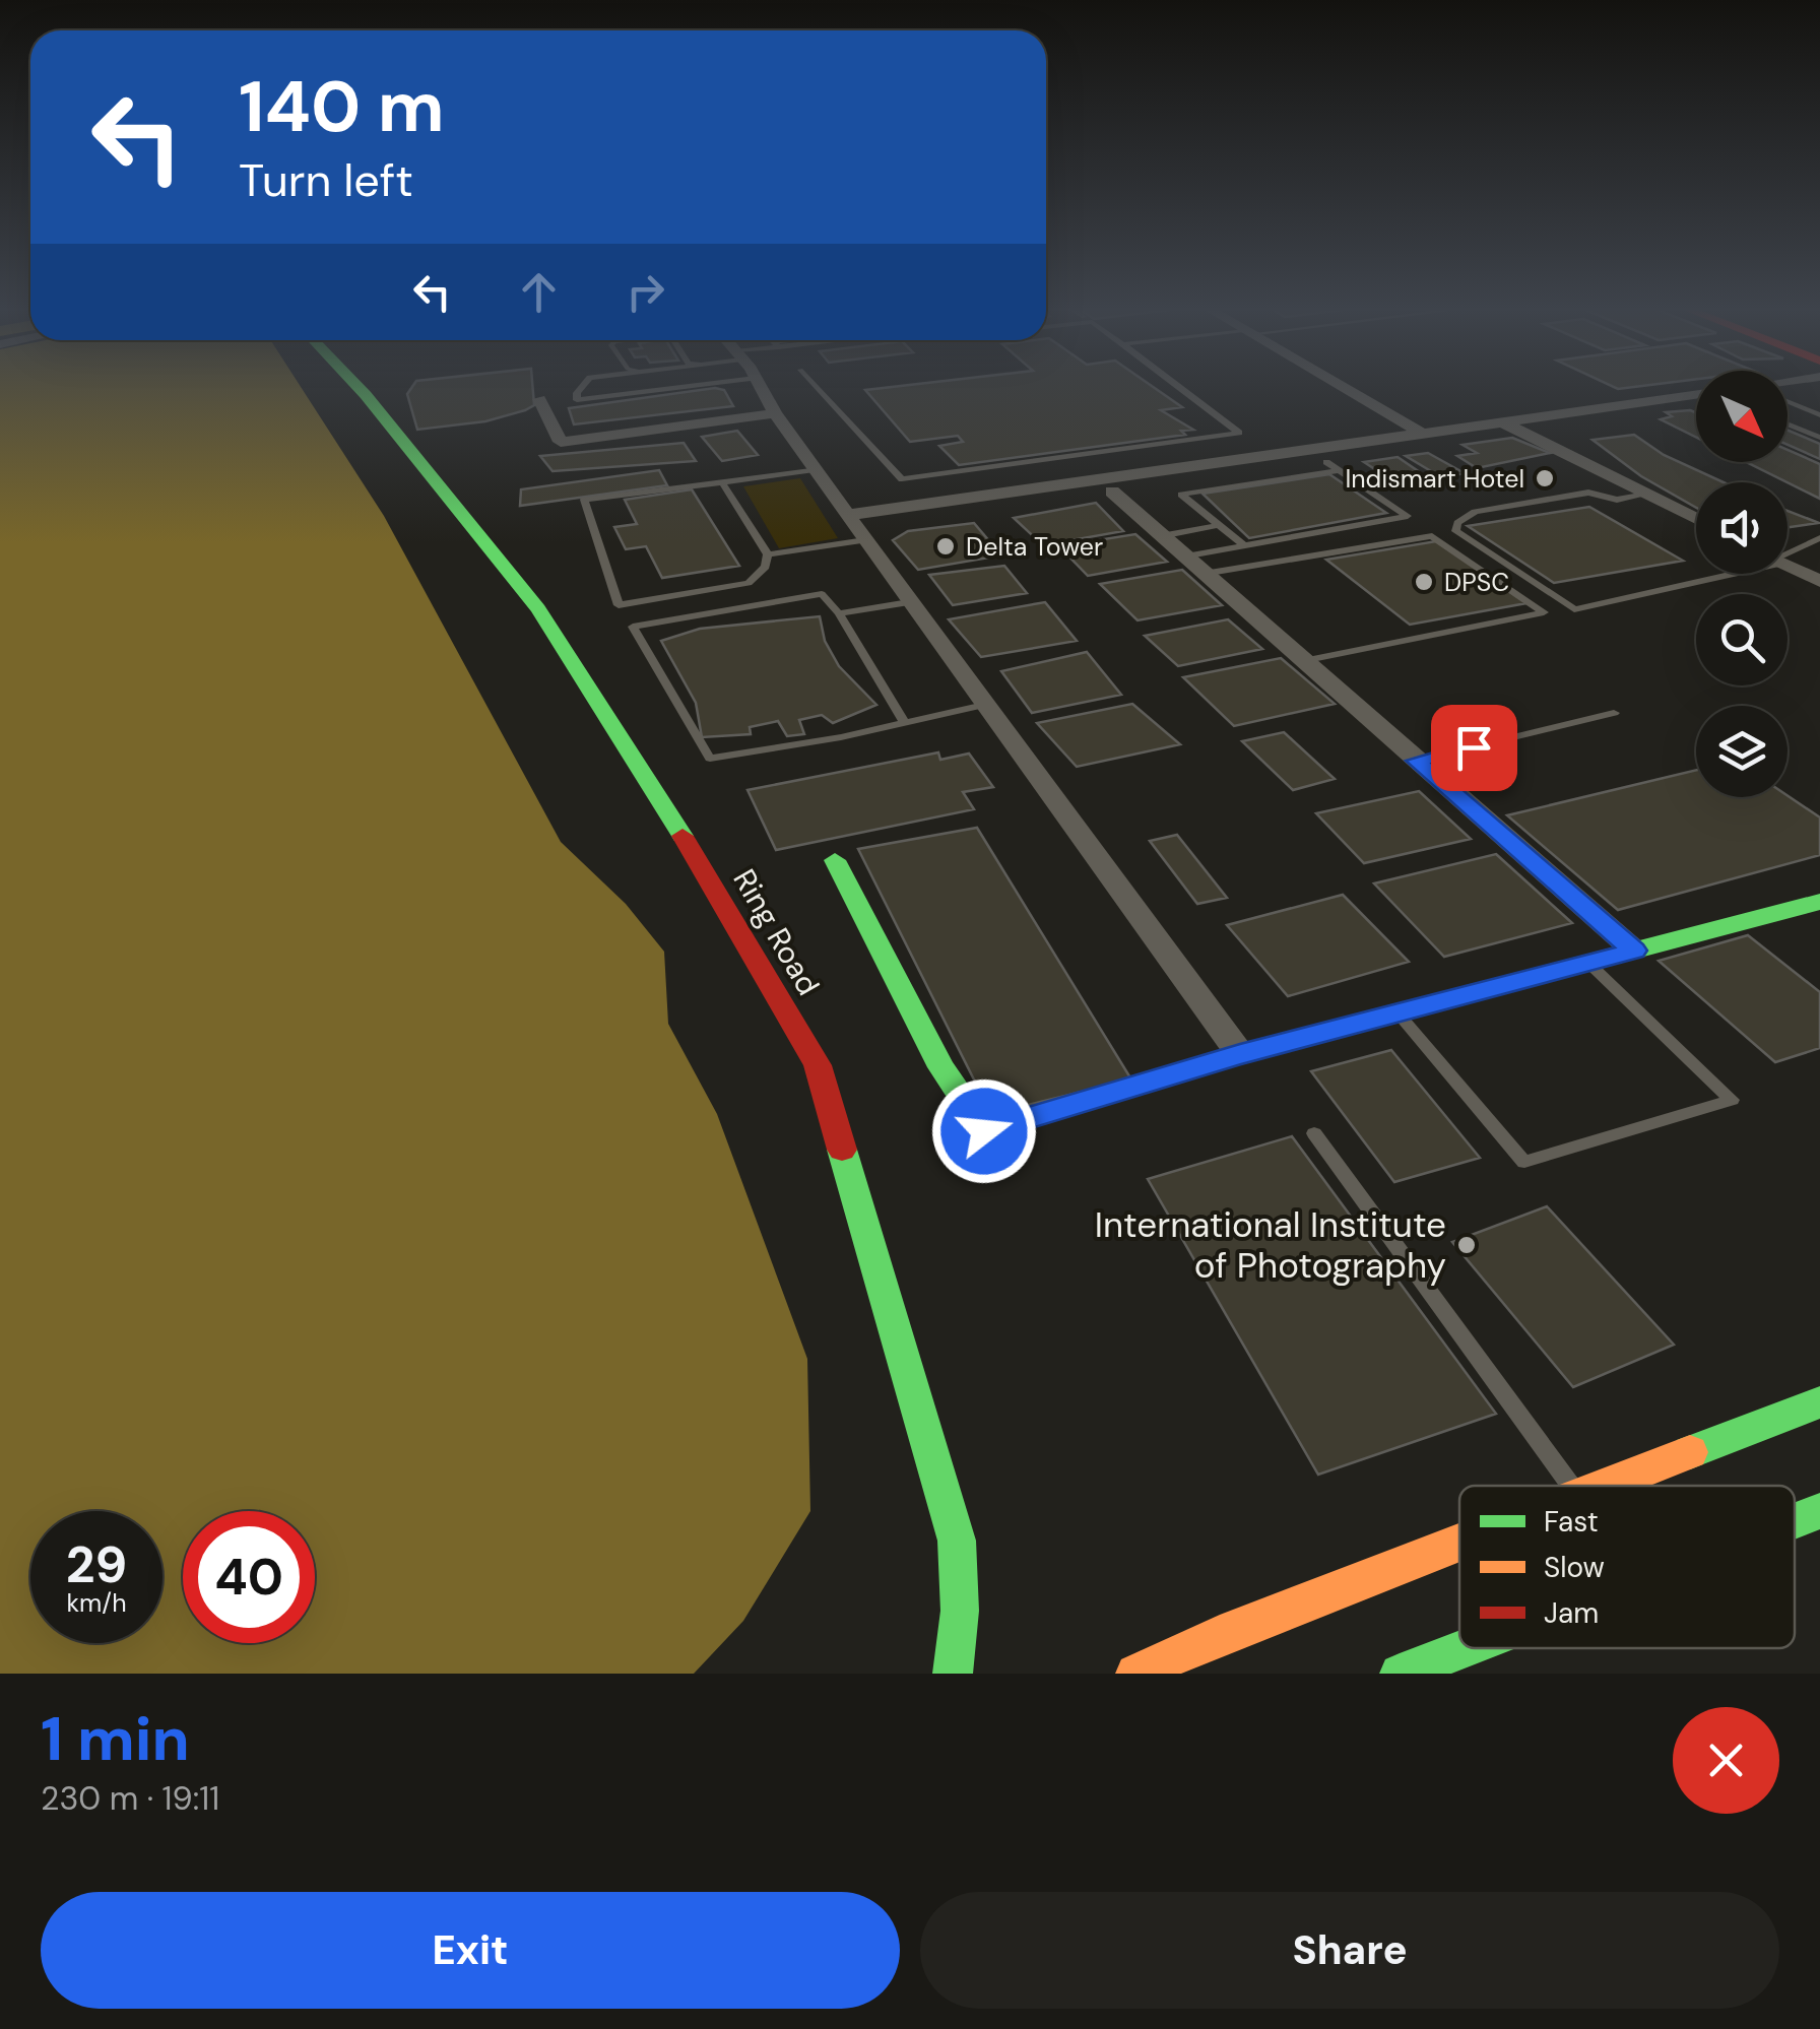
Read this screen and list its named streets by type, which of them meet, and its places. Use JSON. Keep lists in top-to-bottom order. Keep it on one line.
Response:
{"streets":{"street":["Ring Road"]},"places":["Indismart Hotel","Delta Tower","DPSC","International Institute of Photography"],"legend":["Fast","Slow","Jam"],"north":"bottom right","page":{"turn":["140 m","Turn left"],"speed":"29 km/h","limit":"40","heading":["1 min","230 m · 19:11"],"buttons":["Exit","Share"]}}
